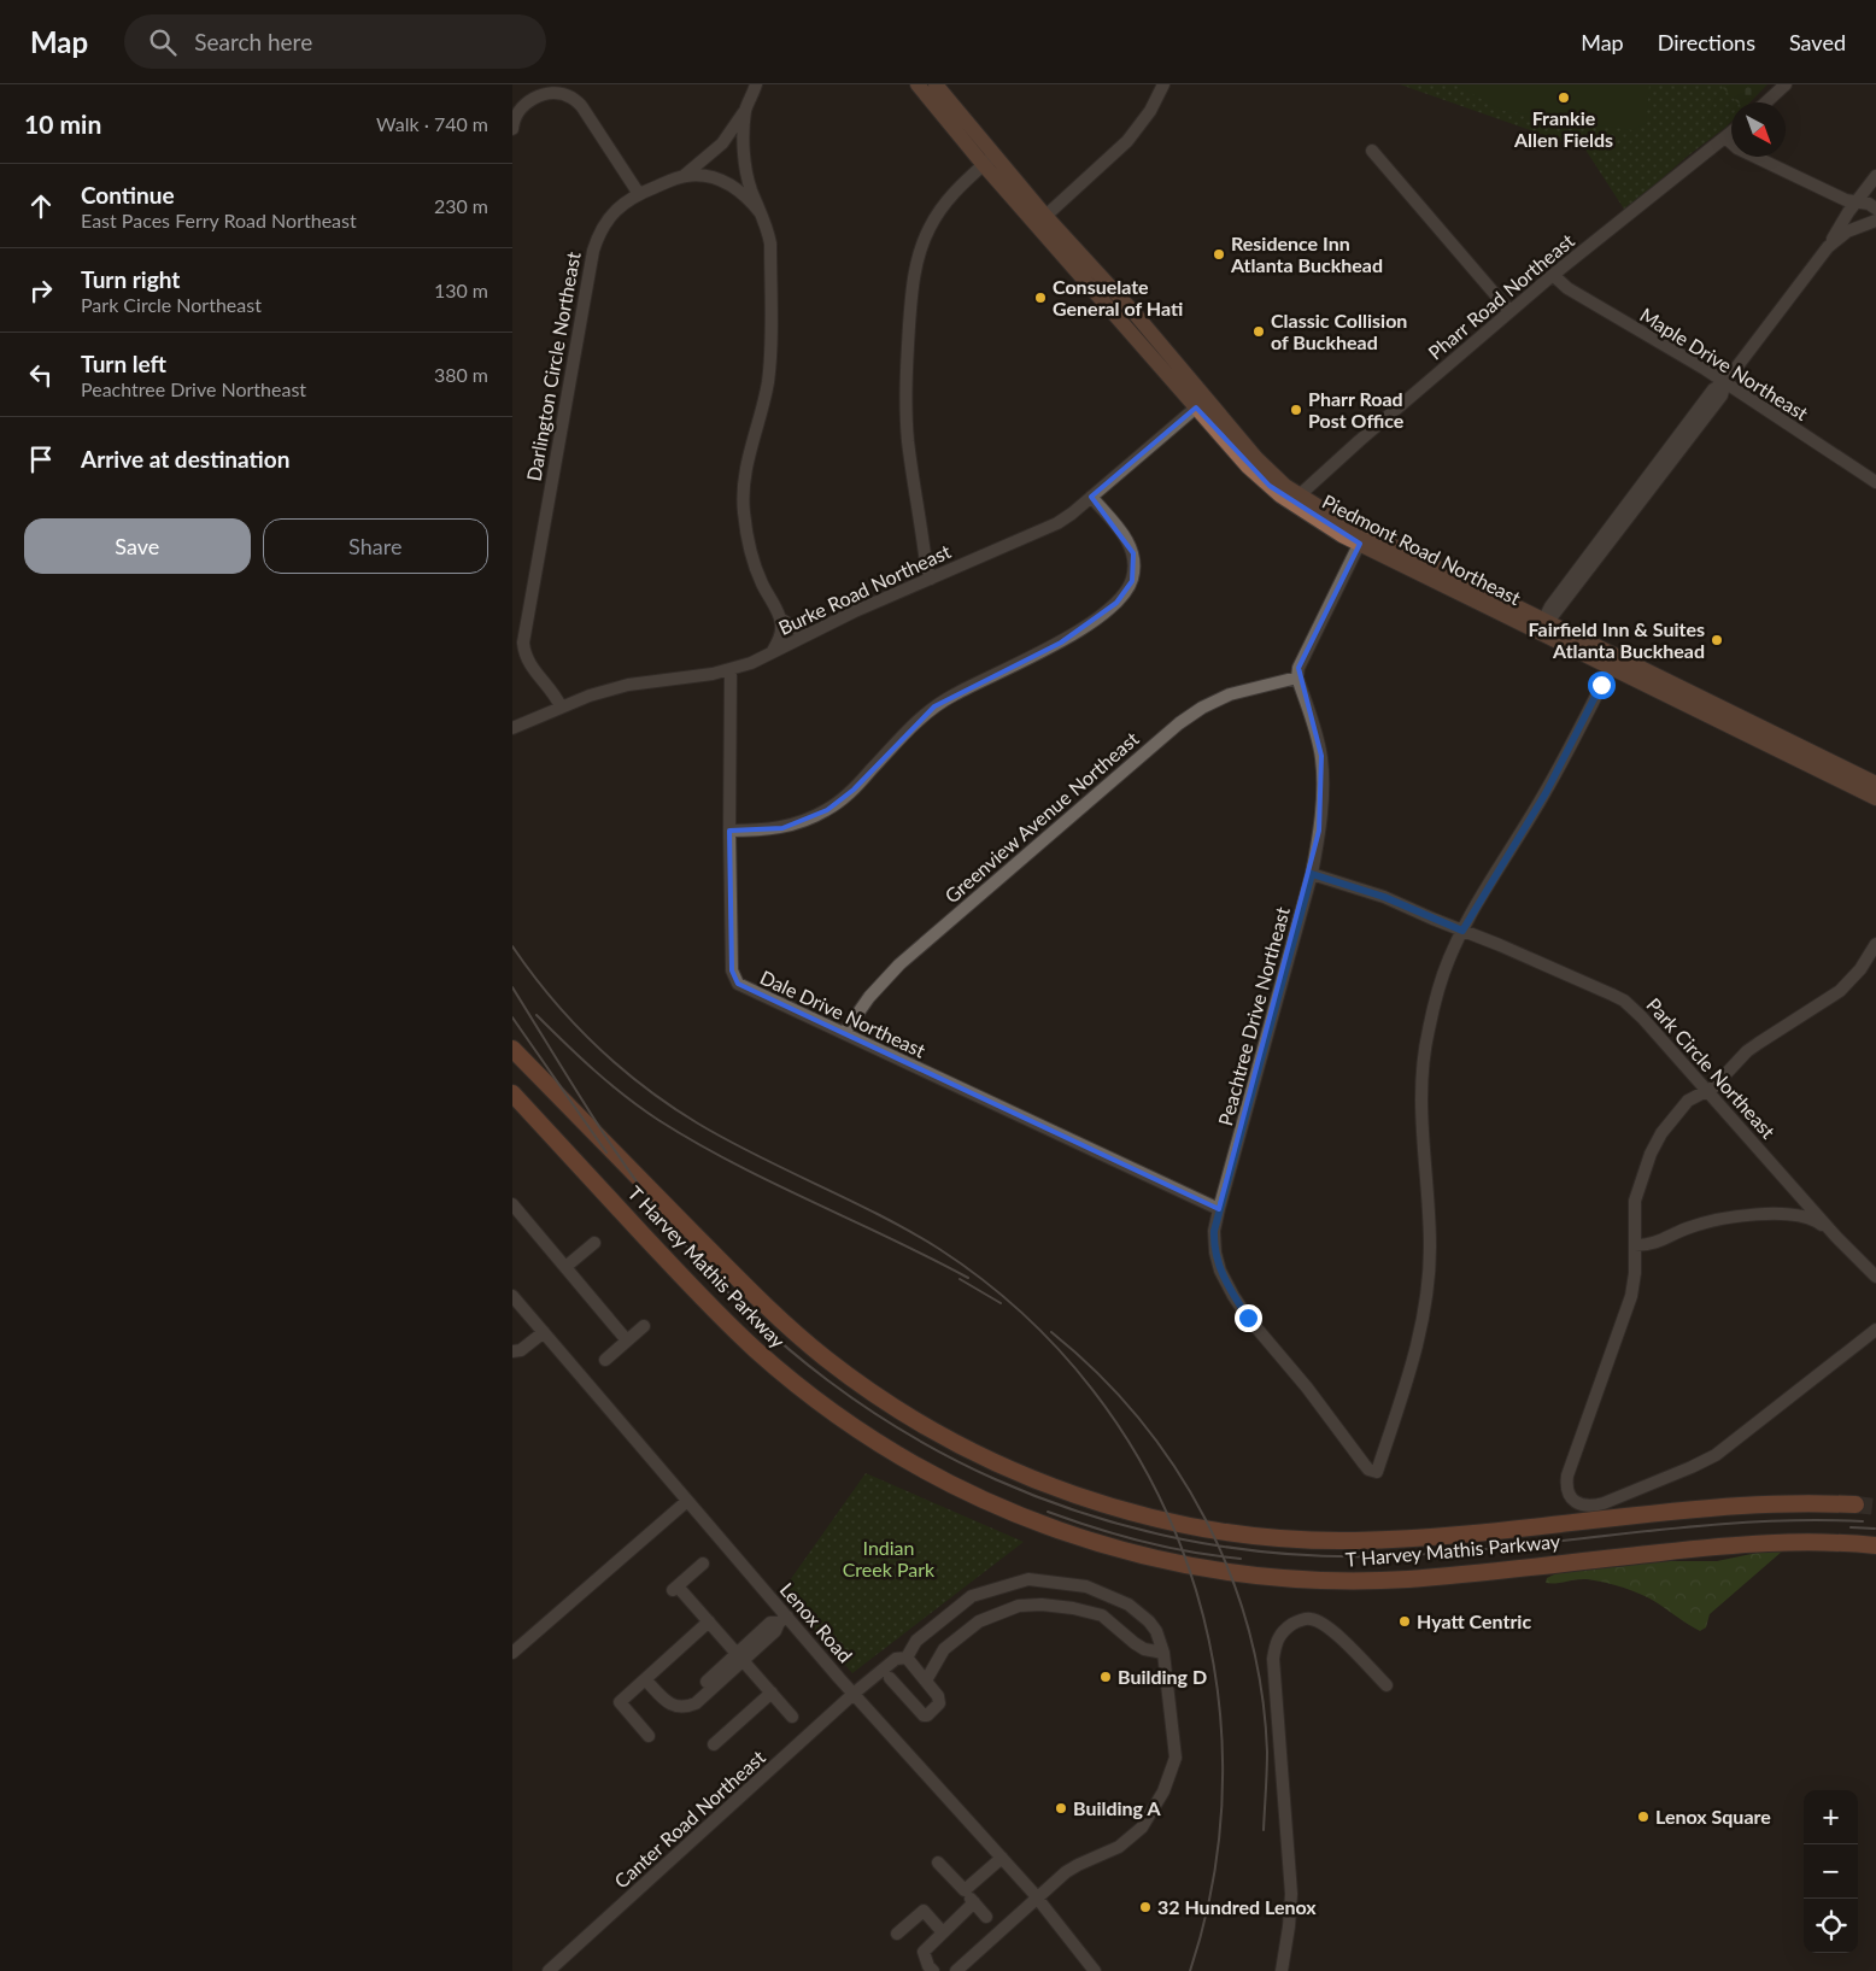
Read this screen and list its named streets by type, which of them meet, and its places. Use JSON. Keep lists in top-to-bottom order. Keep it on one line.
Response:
{"streets":{"highway":["T Harvey Mathis Parkway"],"main road":["Piedmont Road Northeast"],"street":["Pharr Road Northeast","Maple Drive Northeast","Darlington Circle Northeast","Burke Road Northeast","Greenview Avenue Northeast","Dale Drive Northeast","Peachtree Drive Northeast","Park Circle Northeast","Lenox Road","Canter Road Northeast"]},"crossings":[["Pharr Road Northeast","Maple Drive Northeast"],["Pharr Road Northeast","Piedmont Road Northeast"],["Darlington Circle Northeast","Burke Road Northeast"],["Piedmont Road Northeast","Burke Road Northeast"],["Burke Road Northeast","Dale Drive Northeast"],["Greenview Avenue Northeast","Dale Drive Northeast"],["Greenview Avenue Northeast","Peachtree Drive Northeast"],["Dale Drive Northeast","Peachtree Drive Northeast"],["Peachtree Drive Northeast","Park Circle Northeast"],["Lenox Road","Canter Road Northeast"]],"parks":["Indian Creek Park"],"places":["Frankie Allen Fields","Residence Inn Atlanta Buckhead","Consuelate General of Hati","Classic Collision of Buckhead","Pharr Road Post Office","Fairfield Inn & Suites Atlanta Buckhead","Hyatt Centric","Building D","Building A","Lenox Square","32 Hundred Lenox"],"north":"bottom right","page":{"header":"Map","search":"Search here","nav":["Map","Directions","Saved"],"heading":["10 min","Walk · 740 m"],"list":[["Continue","East Paces Ferry Road Northeast","230 m"],["Turn right","Park Circle Northeast","130 m"],["Turn left","Peachtree Drive Northeast","380 m"],"Arrive at destination"],"buttons":["Save","Share"],"map_buttons":["+","−"]}}
